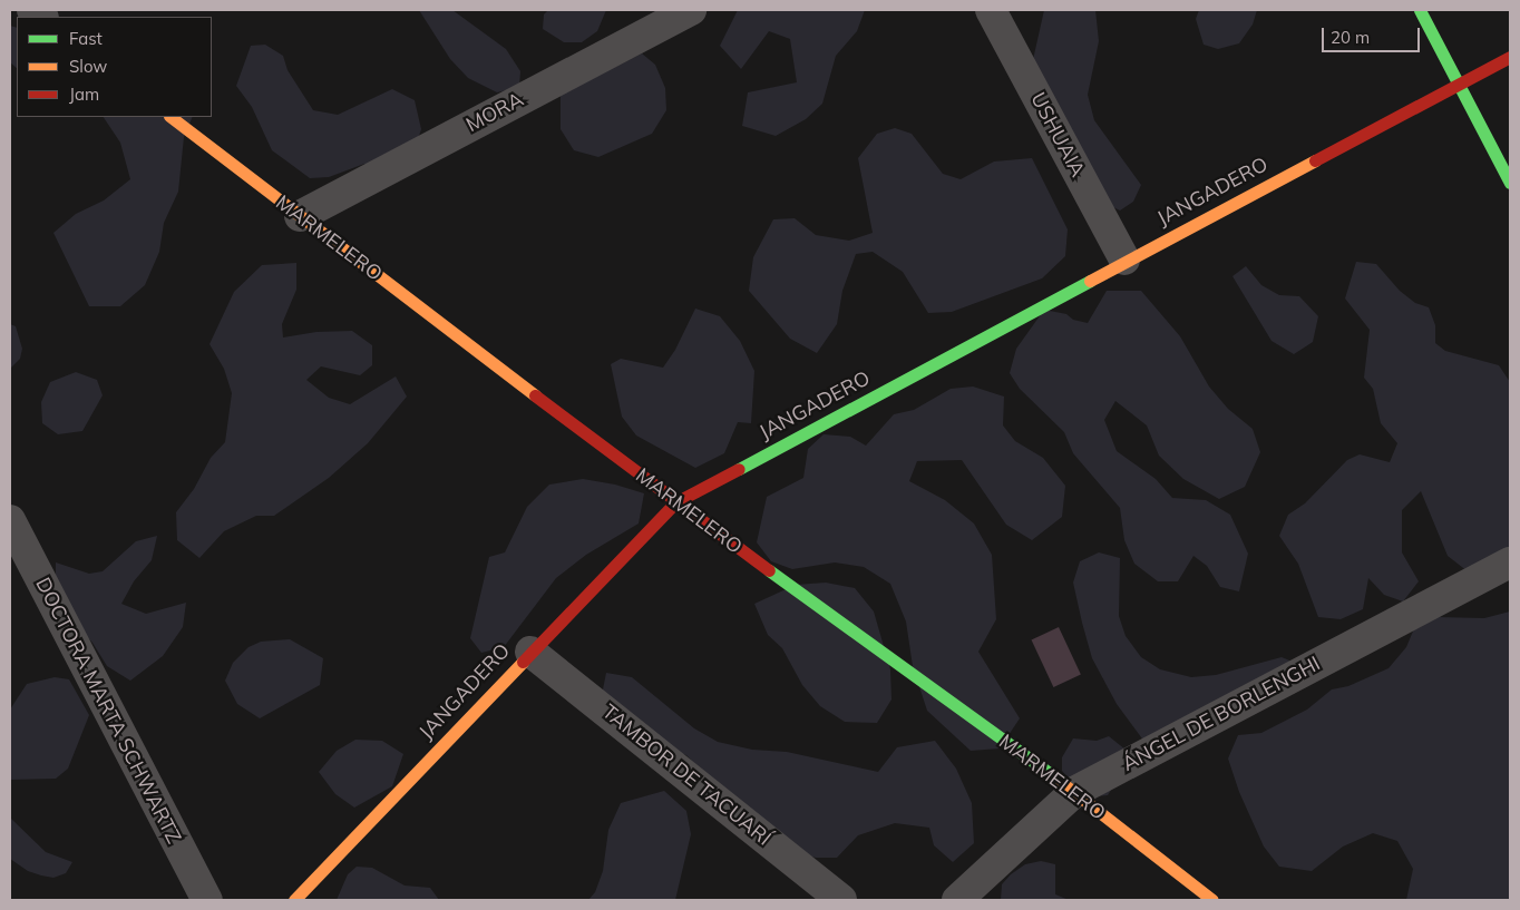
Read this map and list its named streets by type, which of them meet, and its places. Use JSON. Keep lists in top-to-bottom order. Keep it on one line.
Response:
{"streets":{"main road":["JANGADERO","MARMELERO"],"street":["MORA","USHUAIA","DOCTORA MARTA SCHWARTZ","ÁNGEL DE BORLENGHI","TAMBOR DE TACUARÍ"]},"crossings":[["MORA","MARMELERO"],["USHUAIA","JANGADERO"],["JANGADERO","MARMELERO"],["JANGADERO","TAMBOR DE TACUARÍ"],["MARMELERO","ÁNGEL DE BORLENGHI"]],"legend":["Fast","Slow","Jam"],"scale_bar":"20 m"}
